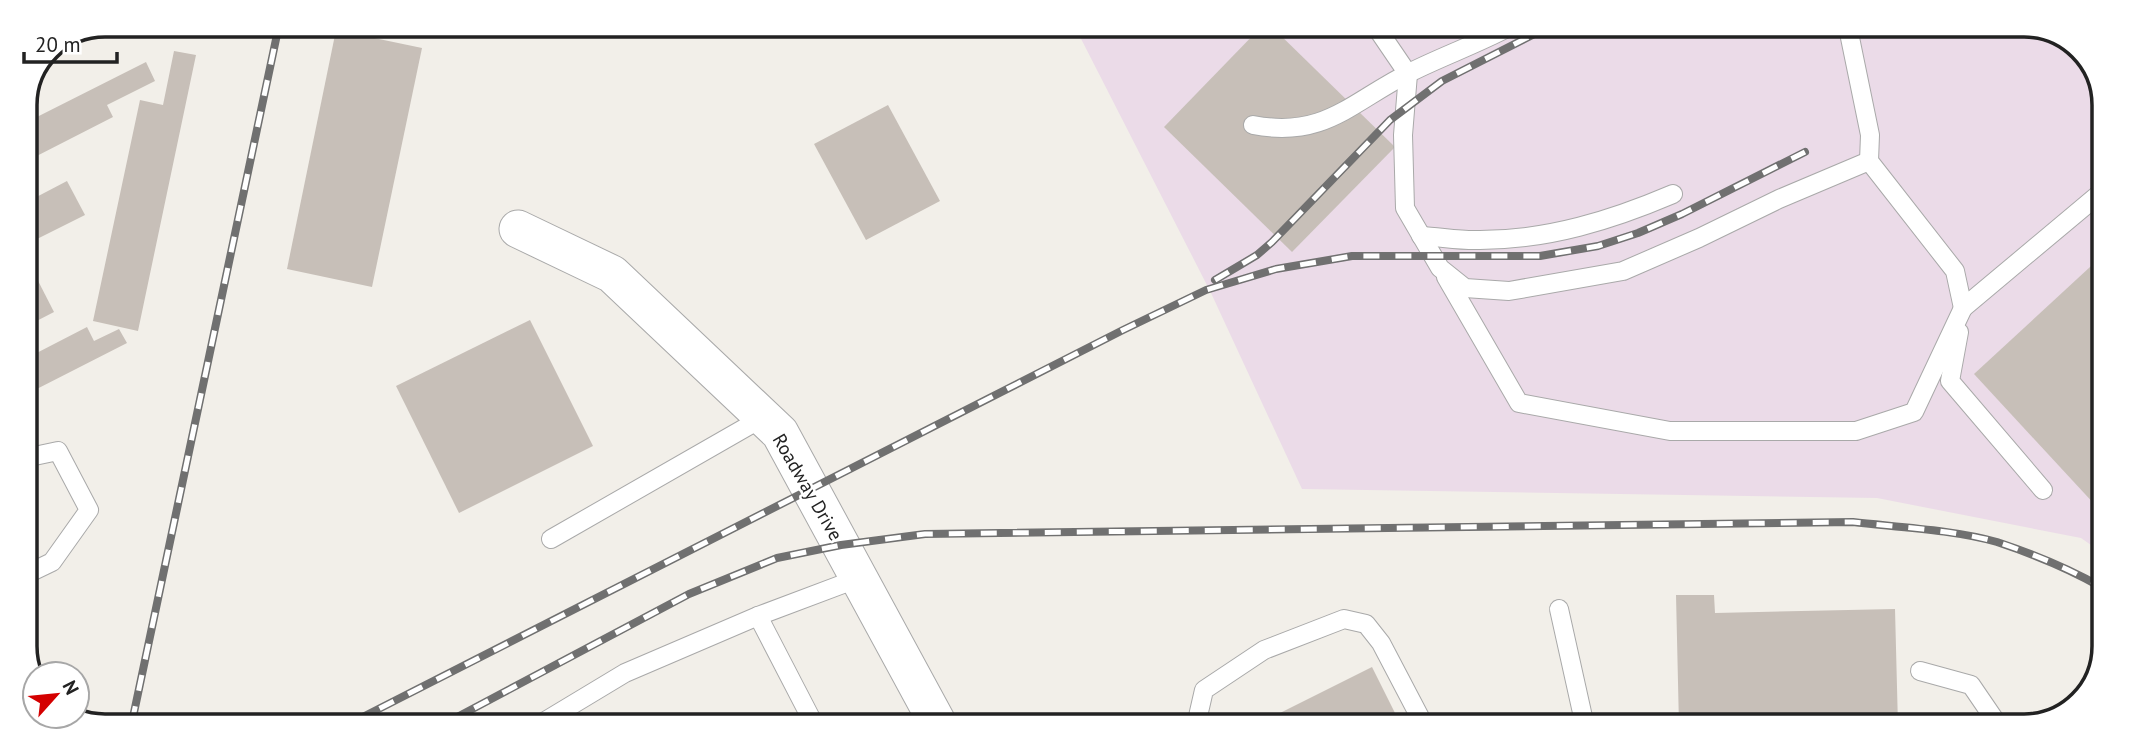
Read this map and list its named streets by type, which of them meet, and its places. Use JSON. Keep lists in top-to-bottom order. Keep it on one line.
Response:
{"streets":{"street":["Roadway Drive"]},"scale_bar":"20 m","north":"top right"}
